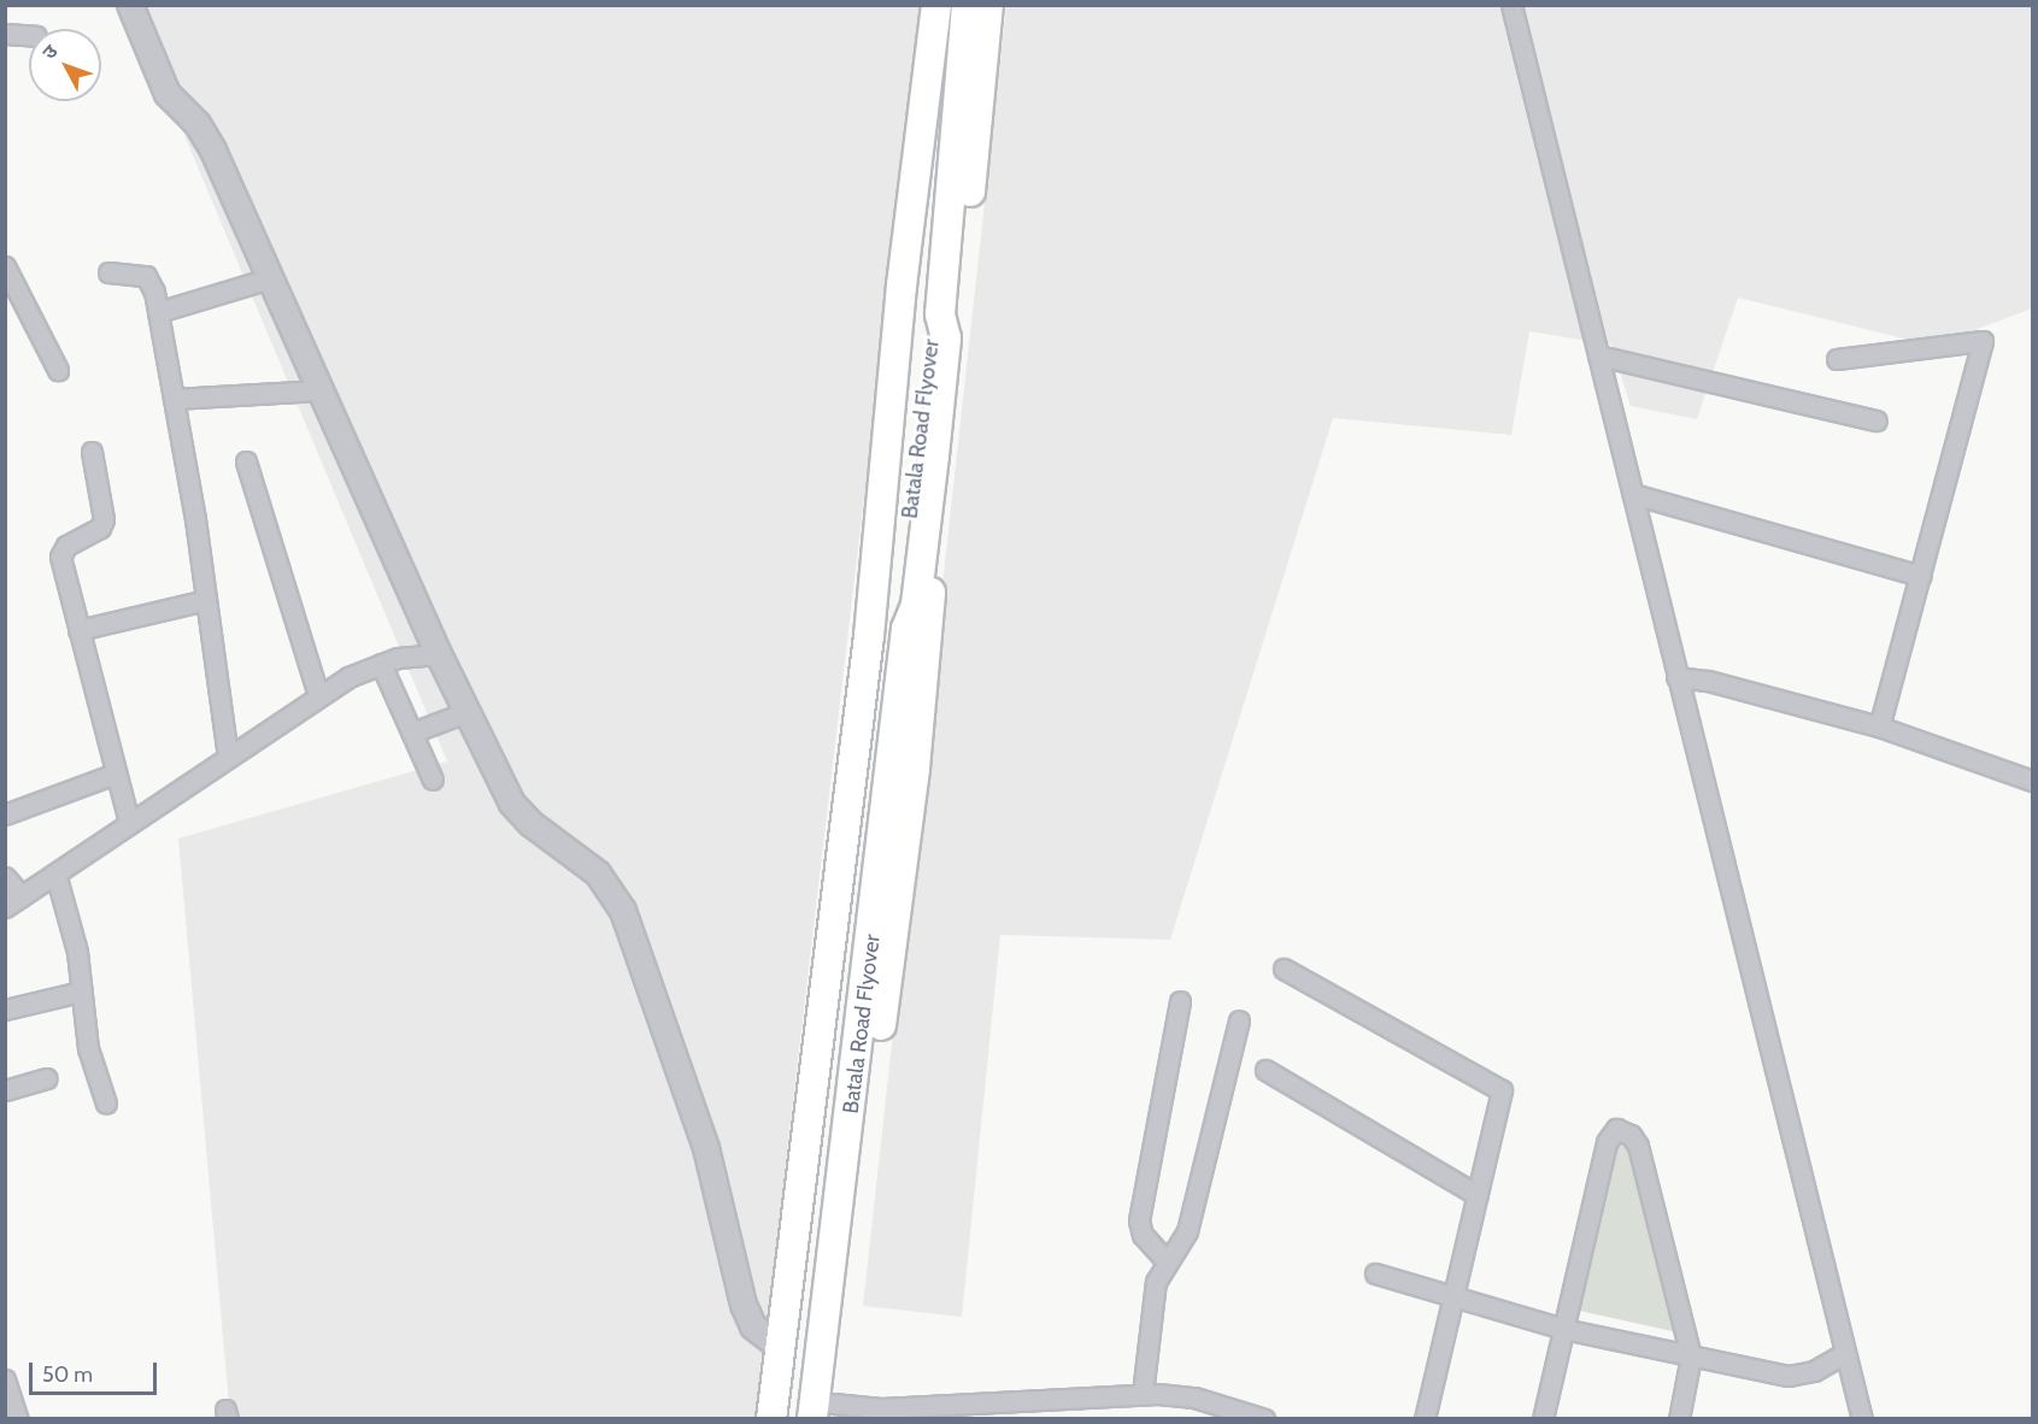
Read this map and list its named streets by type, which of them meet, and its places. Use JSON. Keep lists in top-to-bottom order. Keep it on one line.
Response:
{"streets":{"main road":["Batala Road Flyover"]},"scale_bar":"50 m","north":"top left"}
